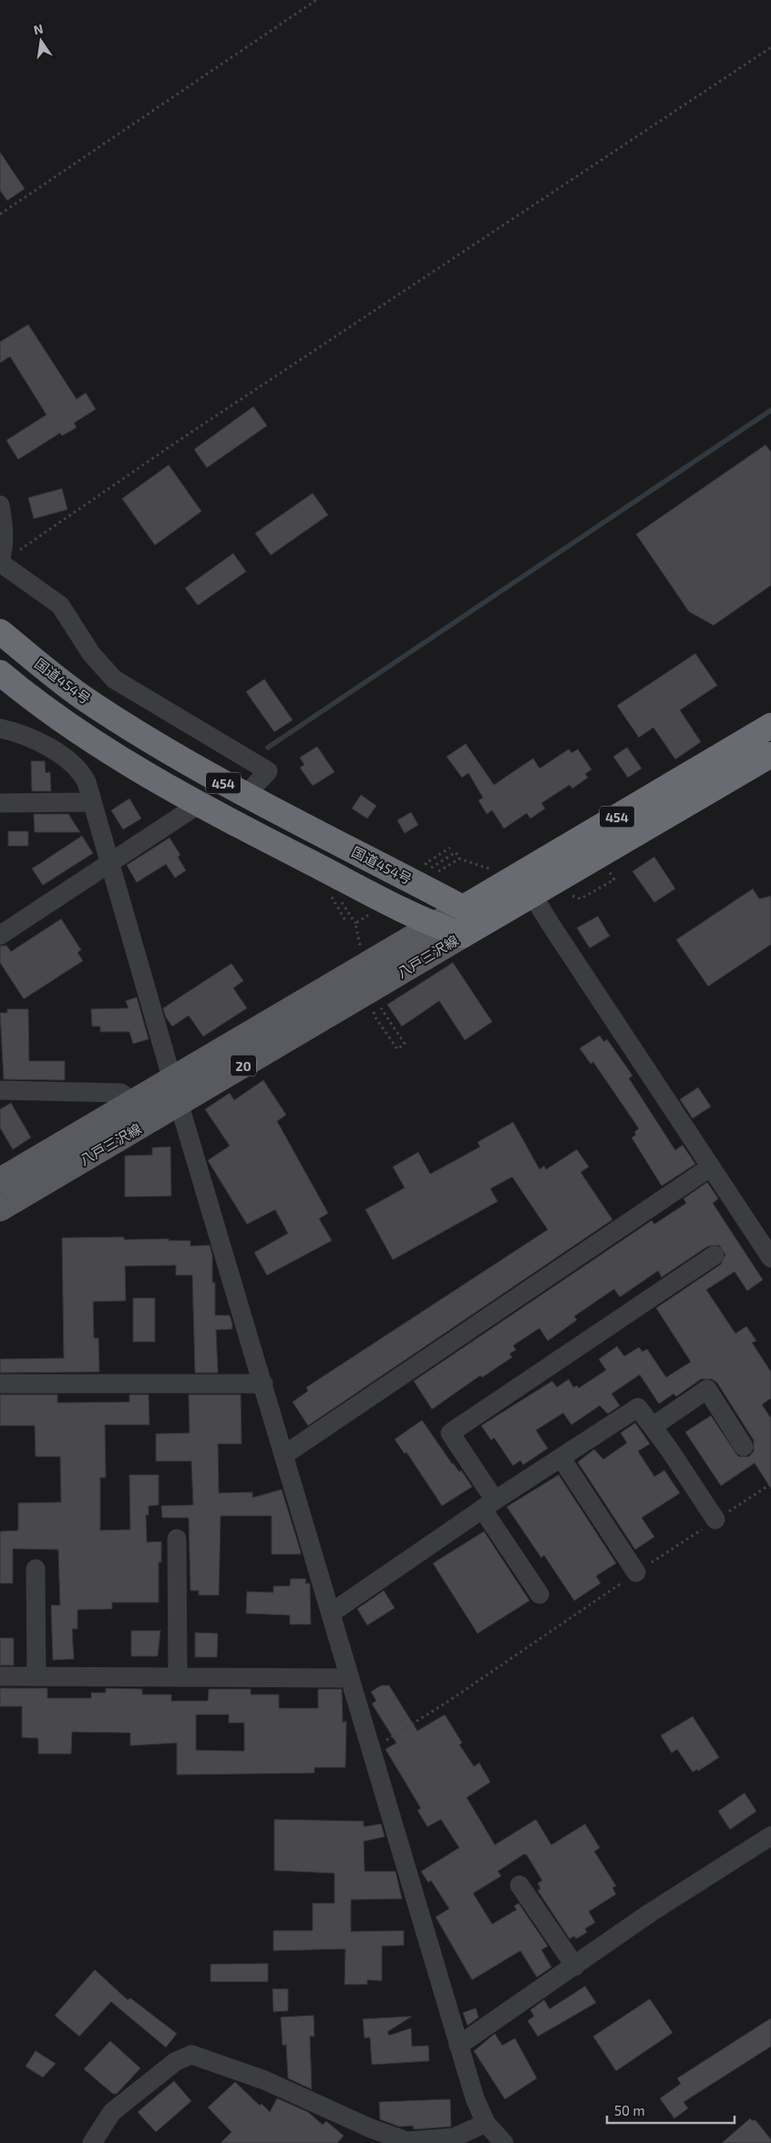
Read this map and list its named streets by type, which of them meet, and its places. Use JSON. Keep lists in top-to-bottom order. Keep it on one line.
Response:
{"streets":{"highway":["国道454号","454"],"main road":["八戸三沢線","20"]},"crossings":[["国道454号","454"],["国道454号","八戸三沢線"],["454","八戸三沢線"]],"scale_bar":"50 m","north":"top"}
